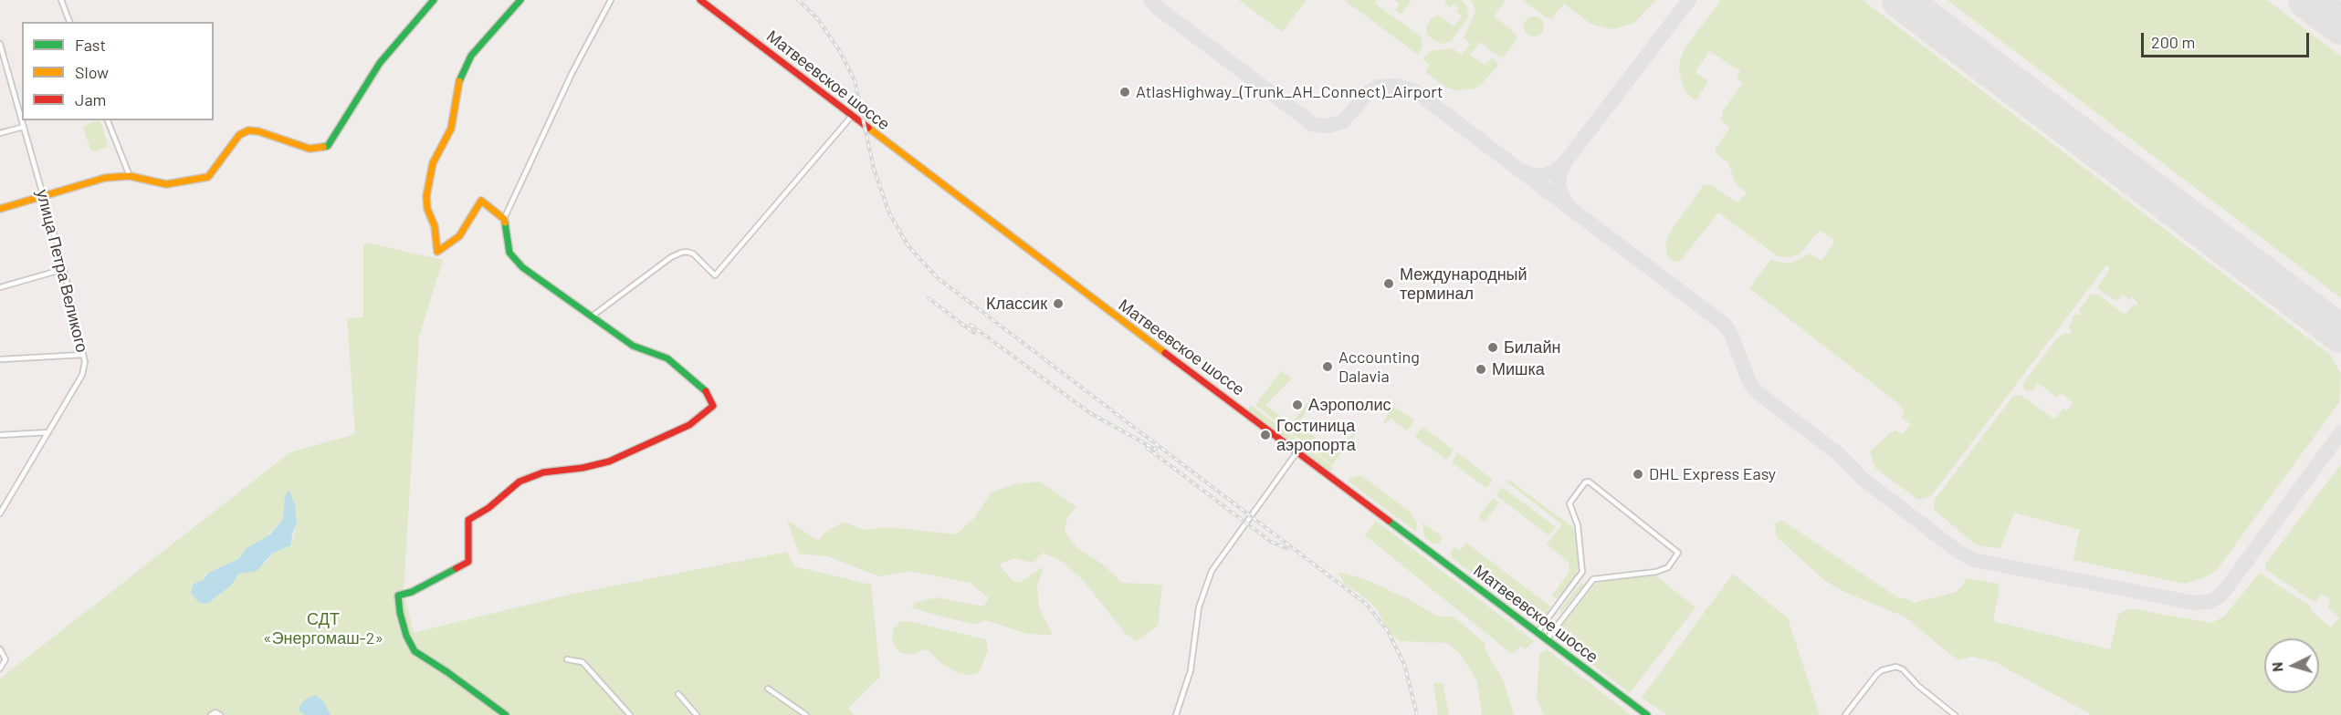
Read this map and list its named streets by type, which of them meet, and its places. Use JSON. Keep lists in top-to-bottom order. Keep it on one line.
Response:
{"streets":{"street":["Матвеевское шоссе","улица Петра Великого"]},"parks":["СДТ «Энергомаш-2»"],"places":["AtlasHighway_(Trunk_AH_Connect)_Airport","Международный терминал","Классик","Билайн","Accounting Dalavia","Мишка","Аэрополис","Гостиница аэропорта","DHL Express Easy"],"legend":["Fast","Slow","Jam"],"scale_bar":"200 m","north":"left"}
